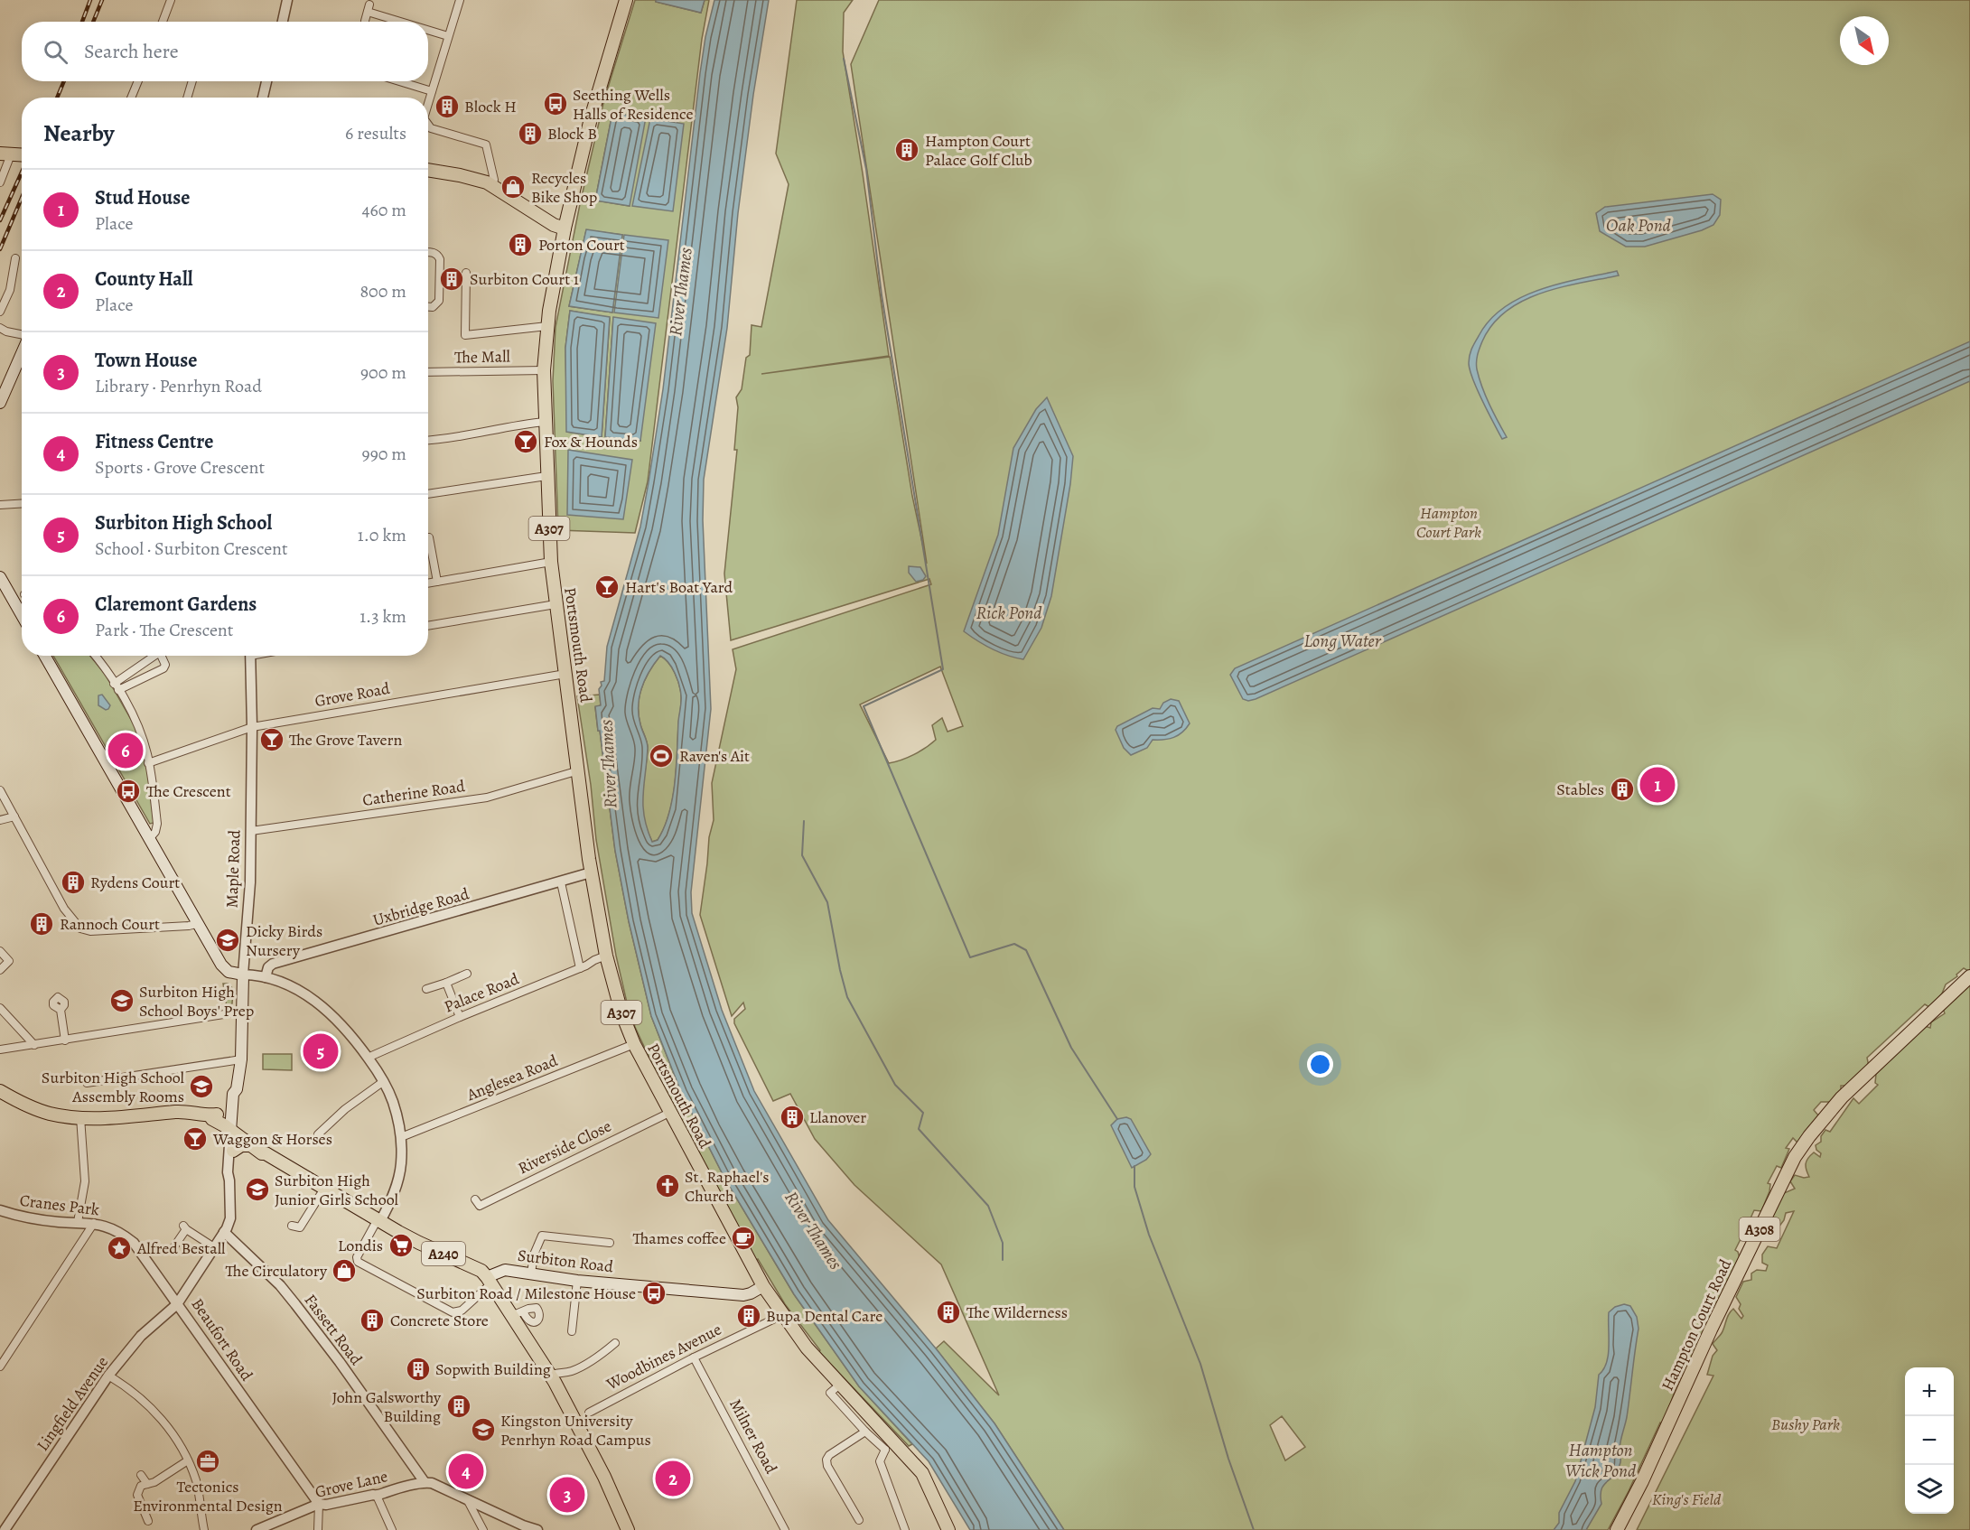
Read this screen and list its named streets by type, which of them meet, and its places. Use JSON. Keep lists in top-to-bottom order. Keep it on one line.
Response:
{"streets":{"main road":["A307","Portsmouth Road","Maple Road","A308","A240","Surbiton Road","Hampton Court Road"],"street":["The Mall","Grove Road","Catherine Road","Uxbridge Road","Palace Road","Anglesea Road","Riverside Close","Cranes Park","Fassett Road","Beaufort Road","Woodbines Avenue","Lingfield Avenue","Milner Road","Grove Lane"]},"crossings":[["The Mall","Portsmouth Road"],["A307","Portsmouth Road"],["Portsmouth Road","Grove Road"],["Portsmouth Road","Catherine Road"],["Portsmouth Road","Uxbridge Road"],["Portsmouth Road","Palace Road"],["Portsmouth Road","Anglesea Road"],["Portsmouth Road","Riverside Close"],["Portsmouth Road","Surbiton Road"],["Portsmouth Road","Woodbines Avenue"],["Grove Road","Maple Road"],["Catherine Road","Maple Road"],["Maple Road","A240"],["Maple Road","Beaufort Road"],["Cranes Park","Beaufort Road"],["Cranes Park","Lingfield Avenue"],["A240","Surbiton Road"],["A240","Beaufort Road"],["Fassett Road","Beaufort Road"],["Fassett Road","Grove Lane"],["Beaufort Road","Lingfield Avenue"],["Beaufort Road","Grove Lane"],["Woodbines Avenue","Milner Road"]],"water":["Oak Pond","River Thames","Rick Pond","Long Water","Hampton Wick Pond"],"parks":["Hampton Court Park","Bushy Park","King's Field"],"places":{"bus stop":["Seething Wells Halls of Residence","The Crescent","Surbiton Road / Milestone House"],"building":["Block H","Block B","Hampton Court Palace Golf Club","Porton Court","Surbiton Court 1","Stables","Rydens Court","Rannoch Court","Llanover","The Wilderness","Bupa Dental Care","Concrete Store","Sopwith Building","John Galsworthy Building"],"shop":["Recycles Bike Shop","The Circulatory"],"bar":["Fox & Hounds","Hart's Boat Yard","The Grove Tavern","Waggon & Horses"],"sports":["Raven's Ait"],"school or university":["Dicky Birds Nursery","Surbiton High School Boys' Prep","Surbiton High School Assembly Rooms","Surbiton High Junior Girls School","Kingston University Penrhyn Road Campus"],"church":["St. Raphael's Church"],"cafe":["Thames coffee"],"supermarket":["Londis"],"place":["Alfred Bestall"],"office":["Tectonics Environmental Design"]},"north":"bottom right","page":{"search":"Search here","heading":["Nearby","6 results"],"list":[{"mark":"1","name":"Stud House","note":"Place","value":"460 m"},{"mark":"2","name":"County Hall","note":"Place","value":"800 m"},{"mark":"3","name":"Town House","note":"Library · Penrhyn Road","value":"900 m"},{"mark":"4","name":"Fitness Centre","note":"Sports · Grove Crescent","value":"990 m"},{"mark":"5","name":"Surbiton High School","note":"School · Surbiton Crescent","value":"1.0 km"},{"mark":"6","name":"Claremont Gardens","note":"Park · The Crescent","value":"1.3 km"}],"pins":["6","1","5","4","2","3"],"map_buttons":["+","−"]}}
